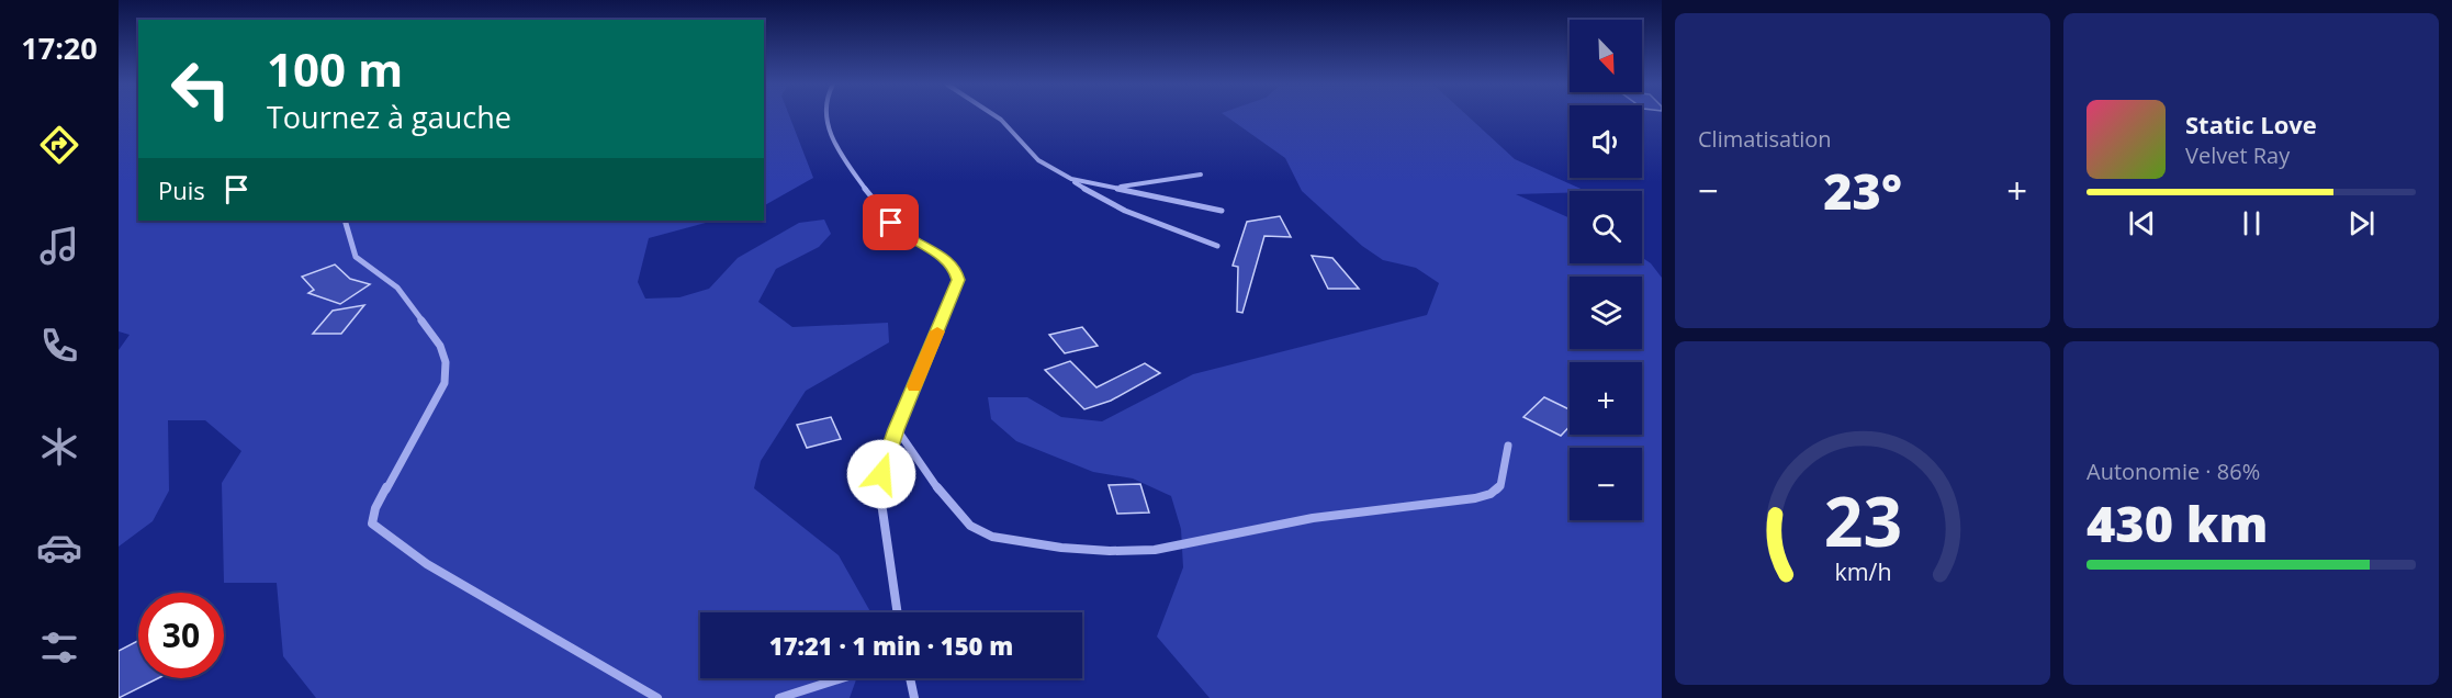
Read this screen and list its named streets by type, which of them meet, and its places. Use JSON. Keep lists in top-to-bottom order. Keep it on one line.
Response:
{"north":"bottom right","page":{"tabs":"17:20","tile":["Climatisation",["Autonomie · 86%","430 km"]],"map_buttons":["+","−"],"turn":["100 m","Tournez à gauche"],"song":["Static Love","Velvet Ray"],"then":"Puis","heat":["−","23°","+"],"limit":"30","trip":"17:21 · 1 min · 150 m","gauge":["23","km/h"]}}
